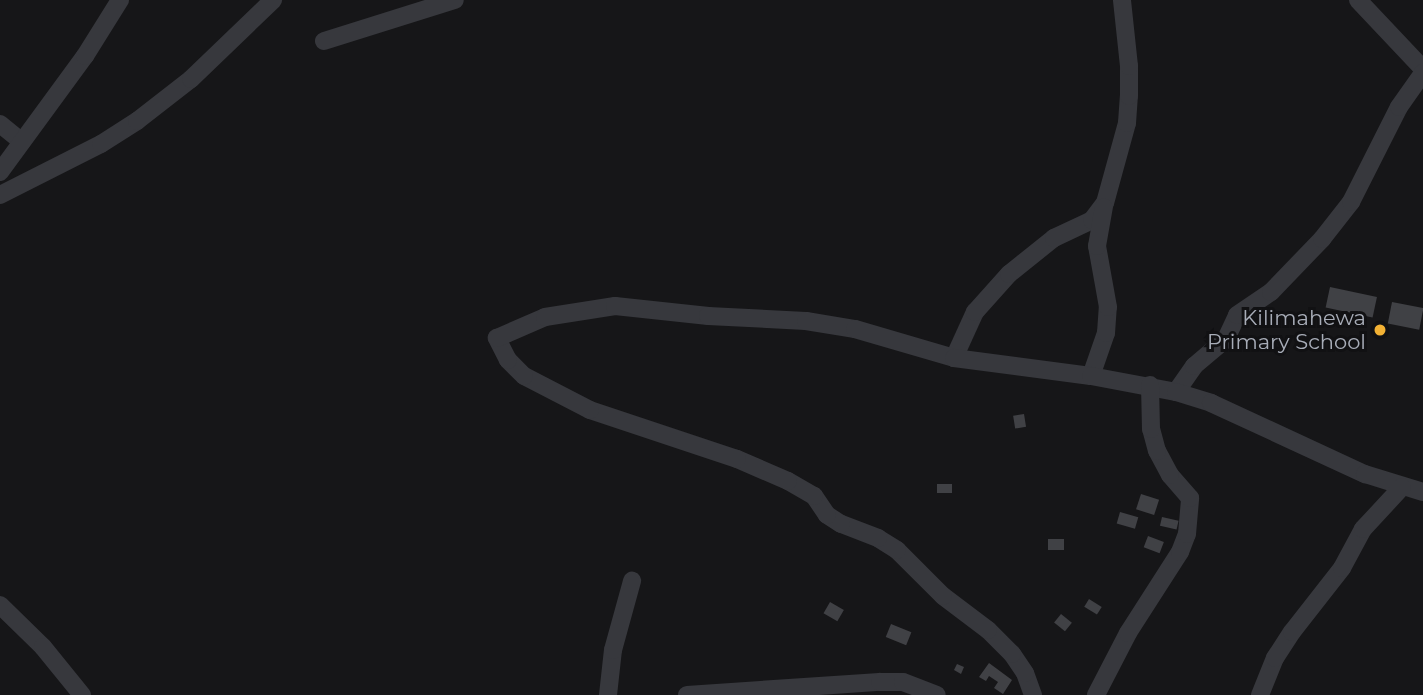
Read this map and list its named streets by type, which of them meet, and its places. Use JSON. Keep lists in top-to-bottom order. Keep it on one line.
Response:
{"places":["Kilimahewa Primary School"]}
